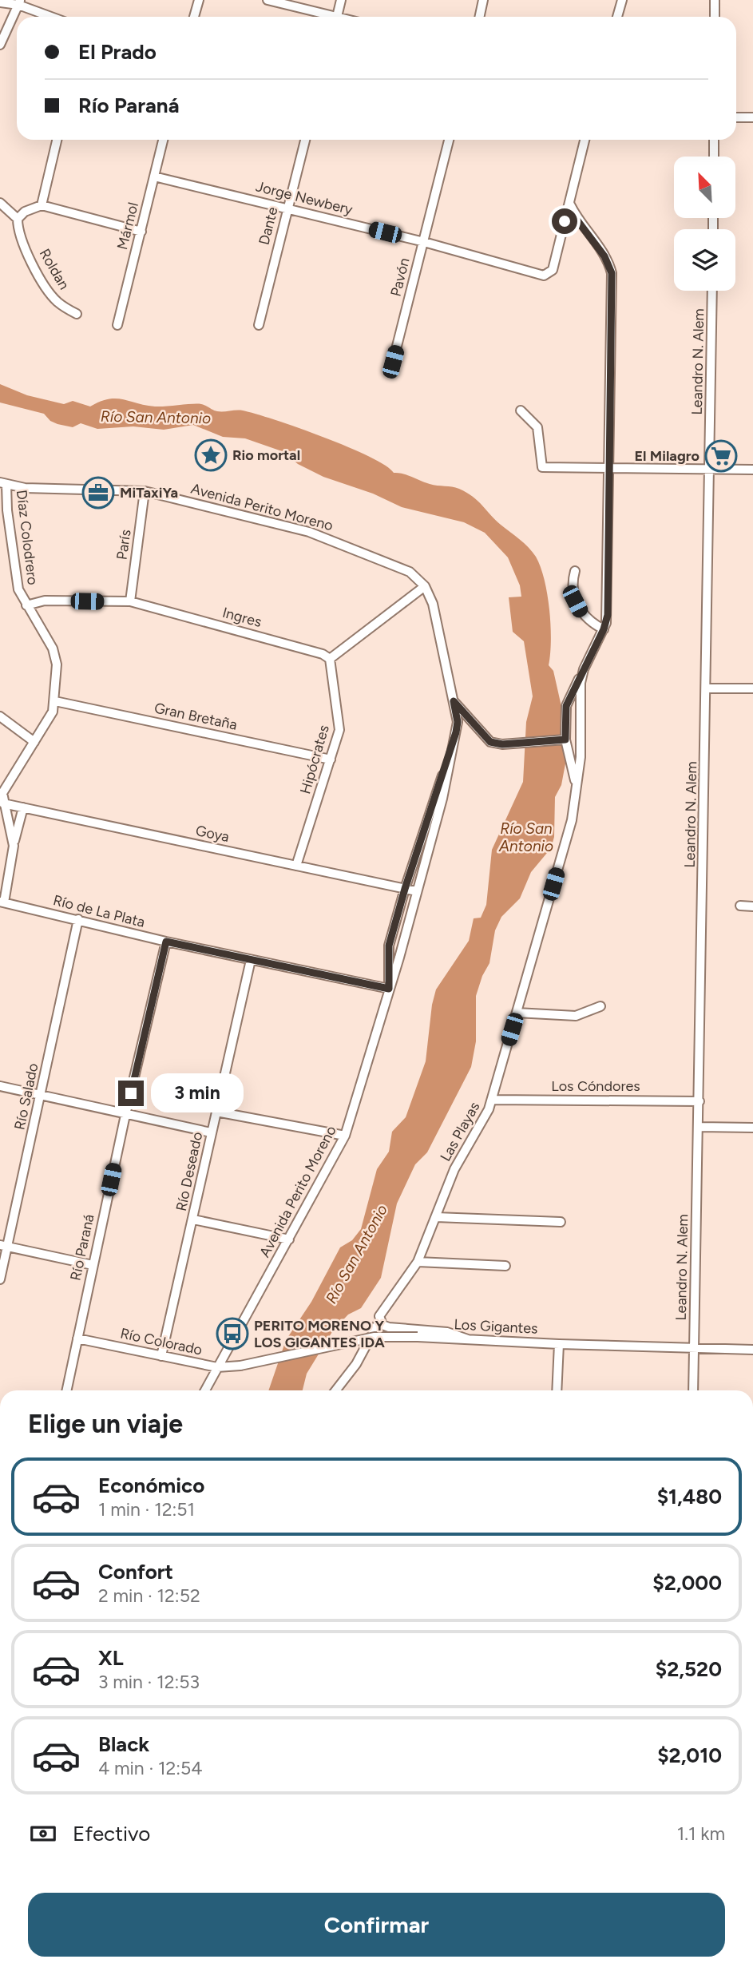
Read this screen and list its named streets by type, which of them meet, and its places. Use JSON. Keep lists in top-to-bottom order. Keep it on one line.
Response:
{"streets":{"street":["Jorge Newbery","Mármol","Dante","Roldan","Pavón","Leandro N. Alem","Avenida Perito Moreno","Díaz Colodrero","París","Ingres","Gran Bretaña","Hipócrates","Goya","Río de La Plata","Los Cóndores","Río Salado","Las Playas","Río Deseado","Río Paraná","Los Gigantes","Río Colorado"]},"crossings":[["Jorge Newbery","Mármol"],["Jorge Newbery","Dante"],["Jorge Newbery","Pavón"],["Leandro N. Alem","Los Cóndores"],["Leandro N. Alem","Los Gigantes"],["Avenida Perito Moreno","Díaz Colodrero"],["Avenida Perito Moreno","París"],["Avenida Perito Moreno","Goya"],["Avenida Perito Moreno","Río de La Plata"],["Avenida Perito Moreno","Río Colorado"],["Díaz Colodrero","Ingres"],["Díaz Colodrero","Gran Bretaña"],["Díaz Colodrero","Goya"],["París","Ingres"],["Ingres","Hipócrates"],["Gran Bretaña","Hipócrates"],["Hipócrates","Goya"],["Río de La Plata","Río Salado"],["Río de La Plata","Río Deseado"],["Río de La Plata","Río Paraná"],["Los Cóndores","Las Playas"],["Río Deseado","Río Colorado"],["Río Paraná","Río Colorado"],["Los Gigantes","Río Colorado"]],"water":["Río San Antonio"],"places":{"place":["Rio mortal"],"supermarket":["El Milagro"],"office":["MiTaxiYa"],"bus stop":["PERITO MORENO Y LOS GIGANTES IDA"]},"north":"top left","page":{"banner":["El Prado","Río Paraná"],"bubble":"3 min","heading":"Elige un viaje","list":[{"name":"Económico","note":"1 min · 12:51","value":"$1,480"},{"name":"Confort","note":"2 min · 12:52","value":"$2,000"},{"name":"XL","note":"3 min · 12:53","value":"$2,520"},{"name":"Black","note":"4 min · 12:54","value":"$2,010"}],"pay":["Efectivo","1.1 km"],"buttons":"Confirmar"}}
